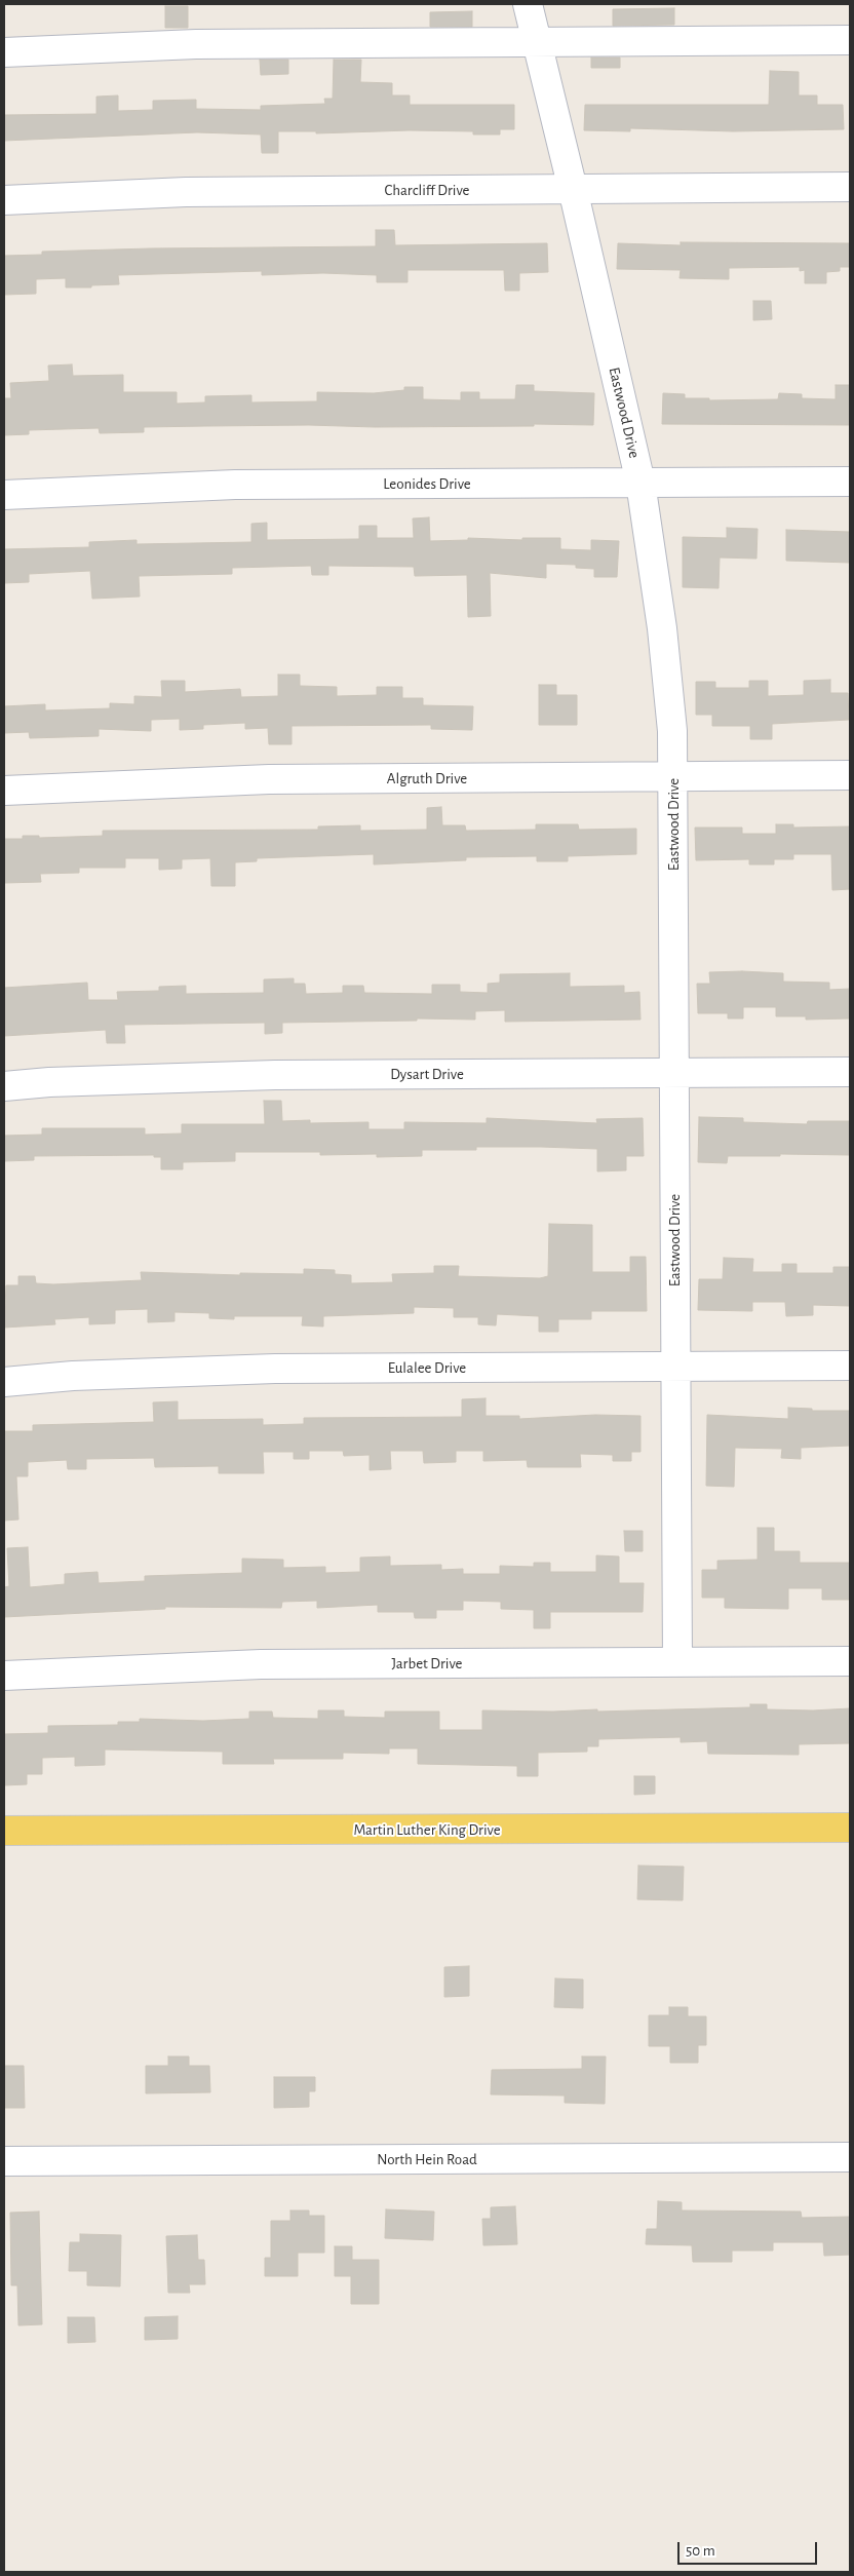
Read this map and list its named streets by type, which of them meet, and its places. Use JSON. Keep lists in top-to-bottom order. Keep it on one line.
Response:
{"streets":{"main road":["Martin Luther King Drive"],"street":["Charcliff Drive","Eastwood Drive","Leonides Drive","Algruth Drive","Dysart Drive","Eulalee Drive","Jarbet Drive","North Hein Road"]},"crossings":[["Charcliff Drive","Eastwood Drive"],["Eastwood Drive","Leonides Drive"],["Eastwood Drive","Algruth Drive"],["Eastwood Drive","Dysart Drive"],["Eastwood Drive","Eulalee Drive"],["Eastwood Drive","Jarbet Drive"]],"scale_bar":"50 m"}
